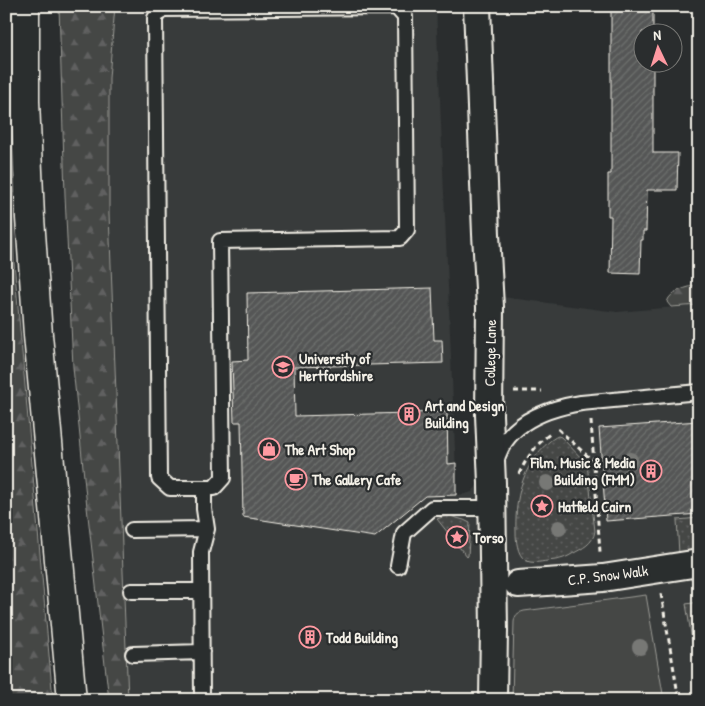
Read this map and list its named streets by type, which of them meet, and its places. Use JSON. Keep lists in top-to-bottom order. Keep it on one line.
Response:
{"streets":{"street":["College Lane","C.P. Snow Walk"]},"places":{"school or university":["University of Hertfordshire"],"building":["Art and Design Building","Film, Music & Media Building (FMM)","Todd Building"],"shop":["The Art Shop"],"cafe":["The Gallery Cafe"],"place":["Hatfield Cairn","Torso"]},"north":"top"}
